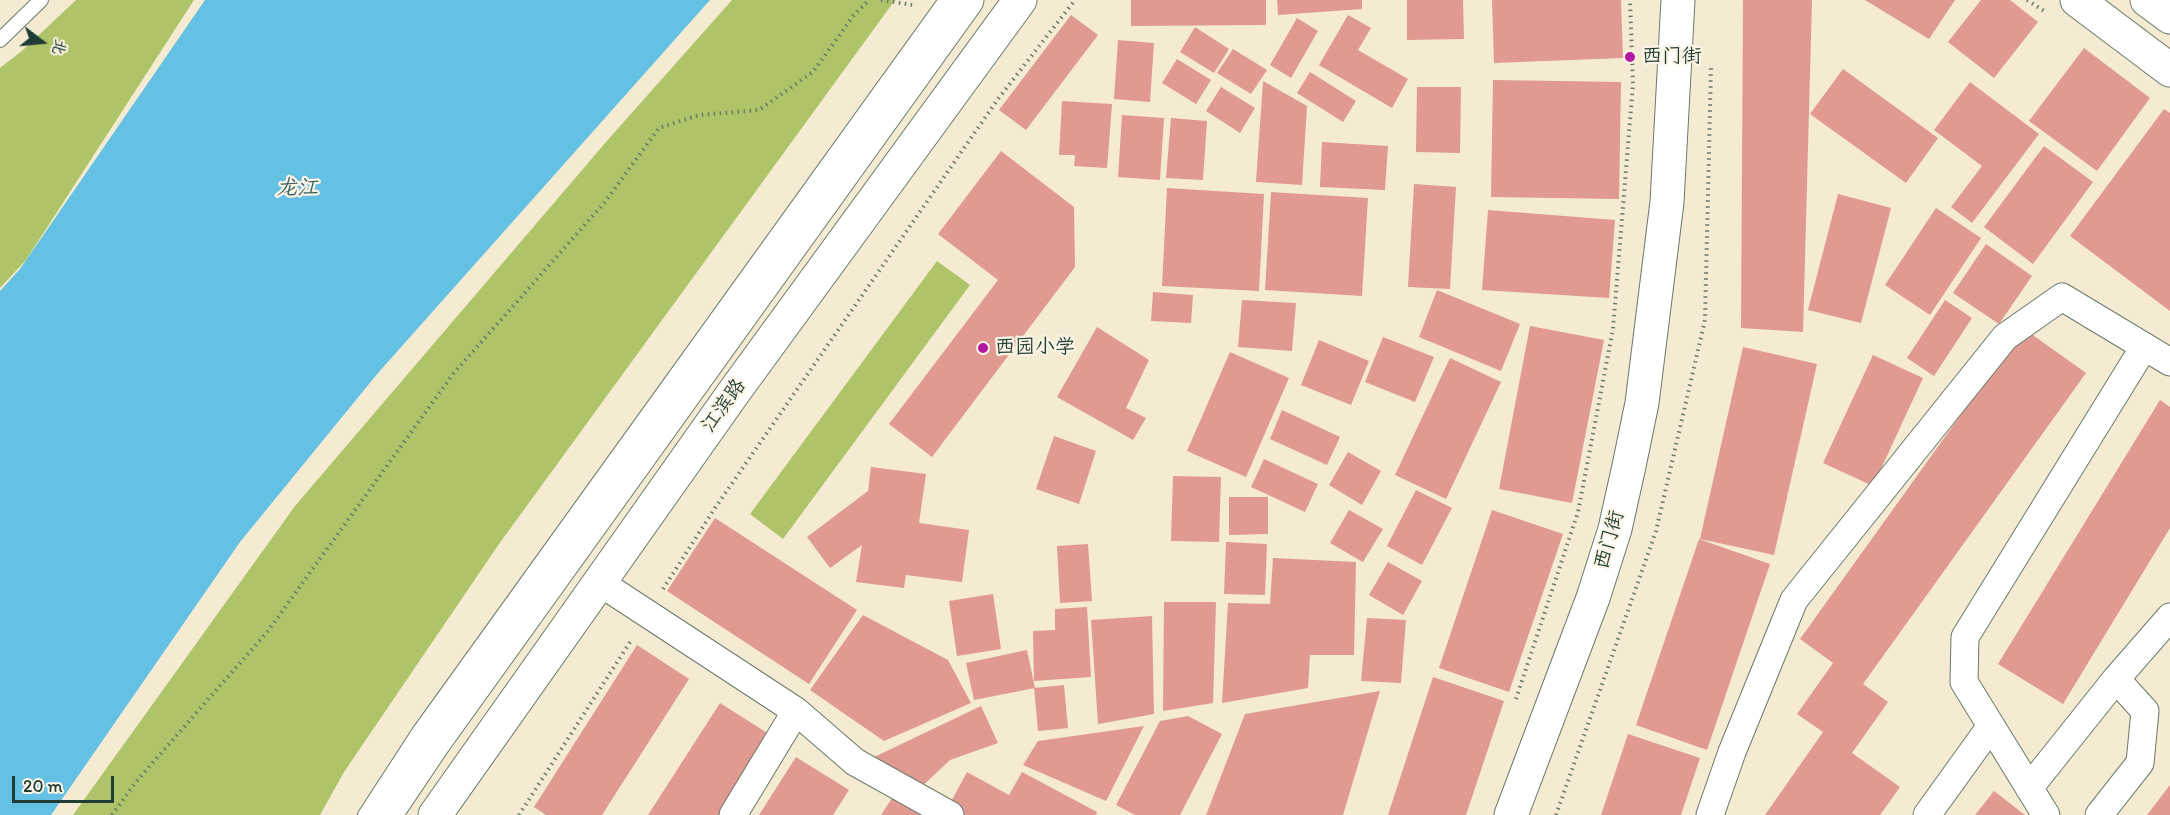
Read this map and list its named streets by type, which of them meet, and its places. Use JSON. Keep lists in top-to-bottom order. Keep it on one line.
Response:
{"streets":{"main road":["江滨路","西门街"]},"water":["龙江"],"places":["西门街","西园小学"],"scale_bar":"20 m","north":"right"}
